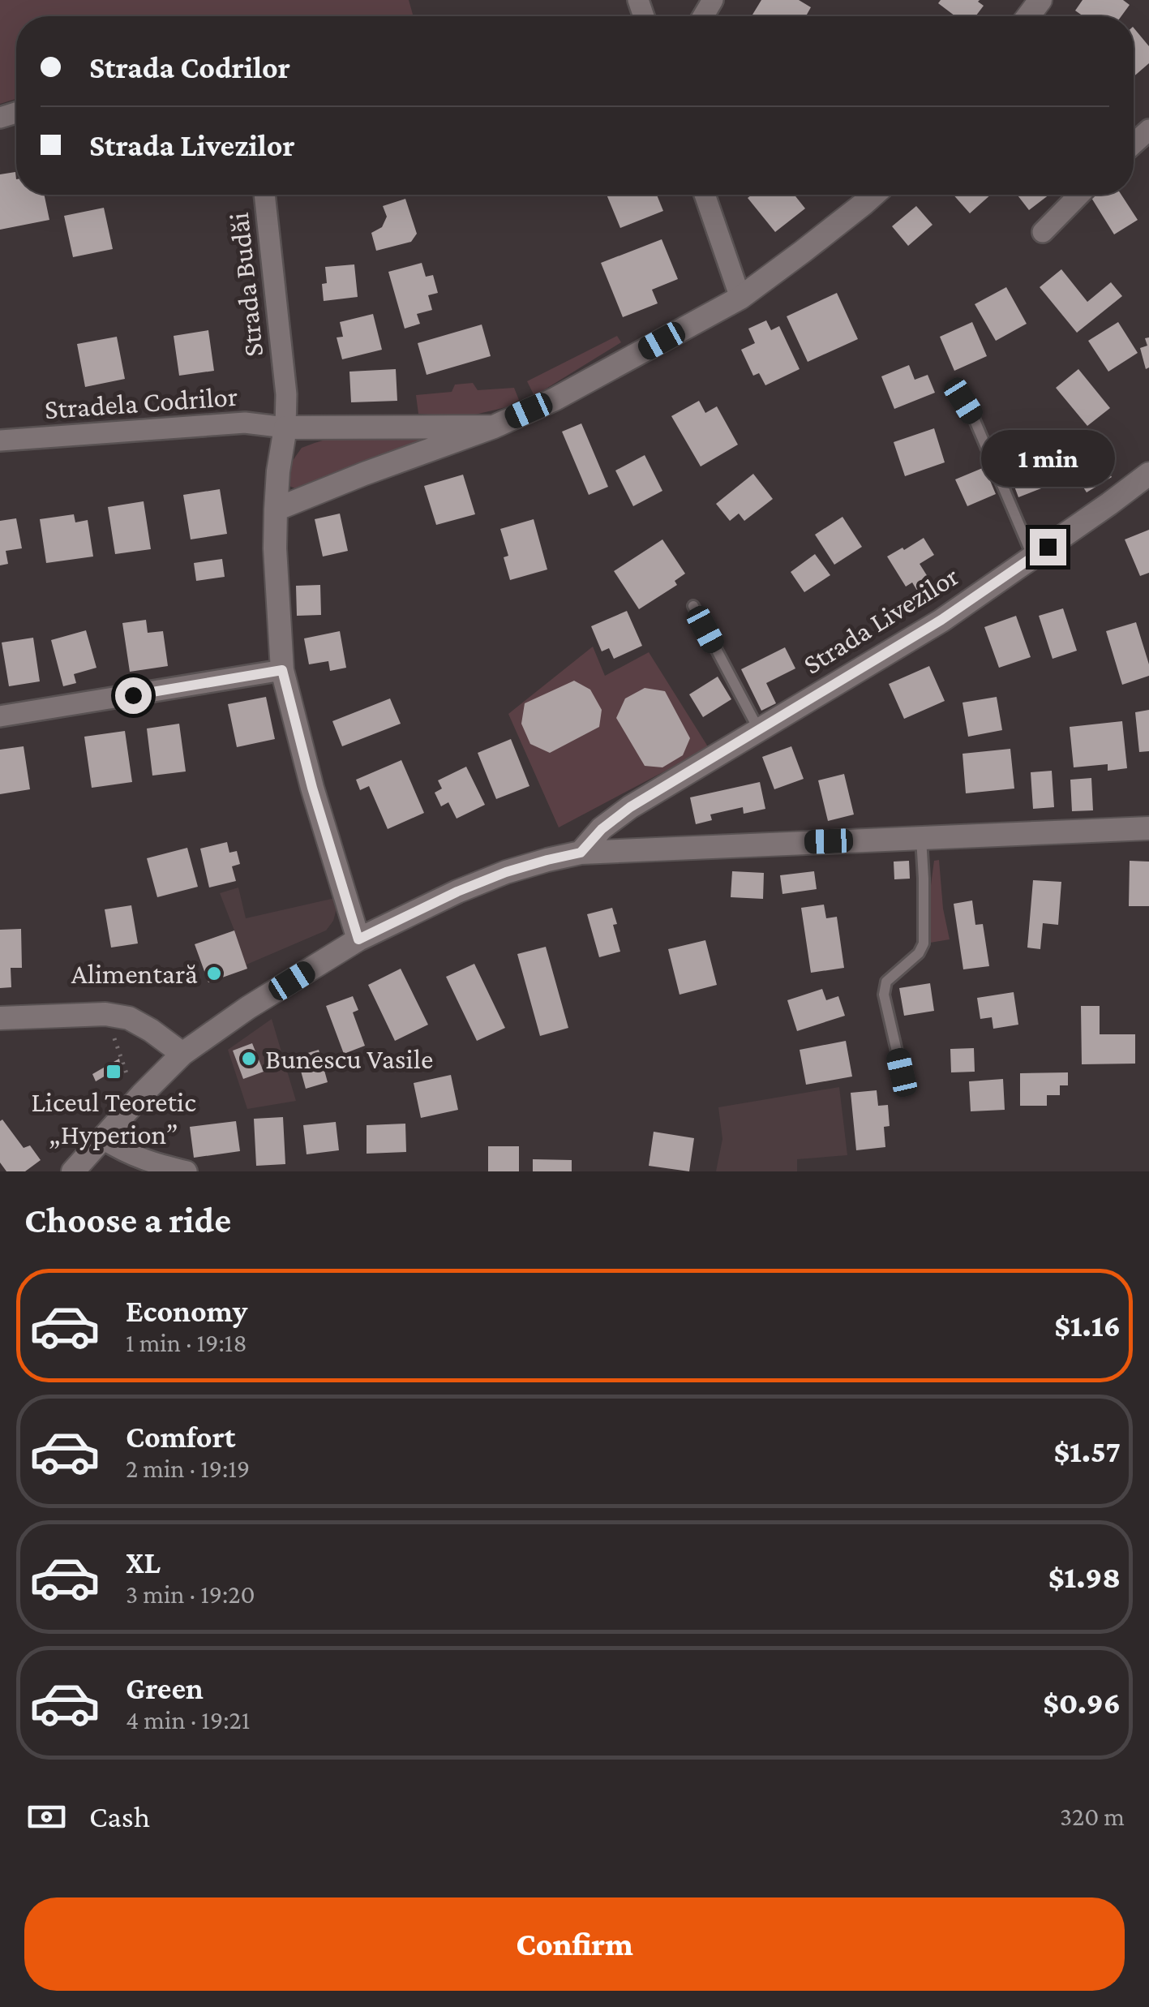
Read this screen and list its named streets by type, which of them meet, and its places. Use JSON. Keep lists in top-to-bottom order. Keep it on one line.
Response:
{"streets":{"street":["Strada Budăi","Stradela Codrilor","Strada Livezilor"]},"crossings":[["Strada Budăi","Stradela Codrilor"]],"places":{"other":["Alimentară","Bunescu Vasile"],"transit":["Liceul Teoretic „Hyperion”"]},"page":{"banner":["Strada Codrilor","Strada Livezilor"],"bubble":"1 min","heading":"Choose a ride","list":[{"name":"Economy","note":"1 min · 19:18","value":"$1.16"},{"name":"Comfort","note":"2 min · 19:19","value":"$1.57"},{"name":"XL","note":"3 min · 19:20","value":"$1.98"},{"name":"Green","note":"4 min · 19:21","value":"$0.96"}],"pay":["Cash","320 m"],"buttons":"Confirm"}}
